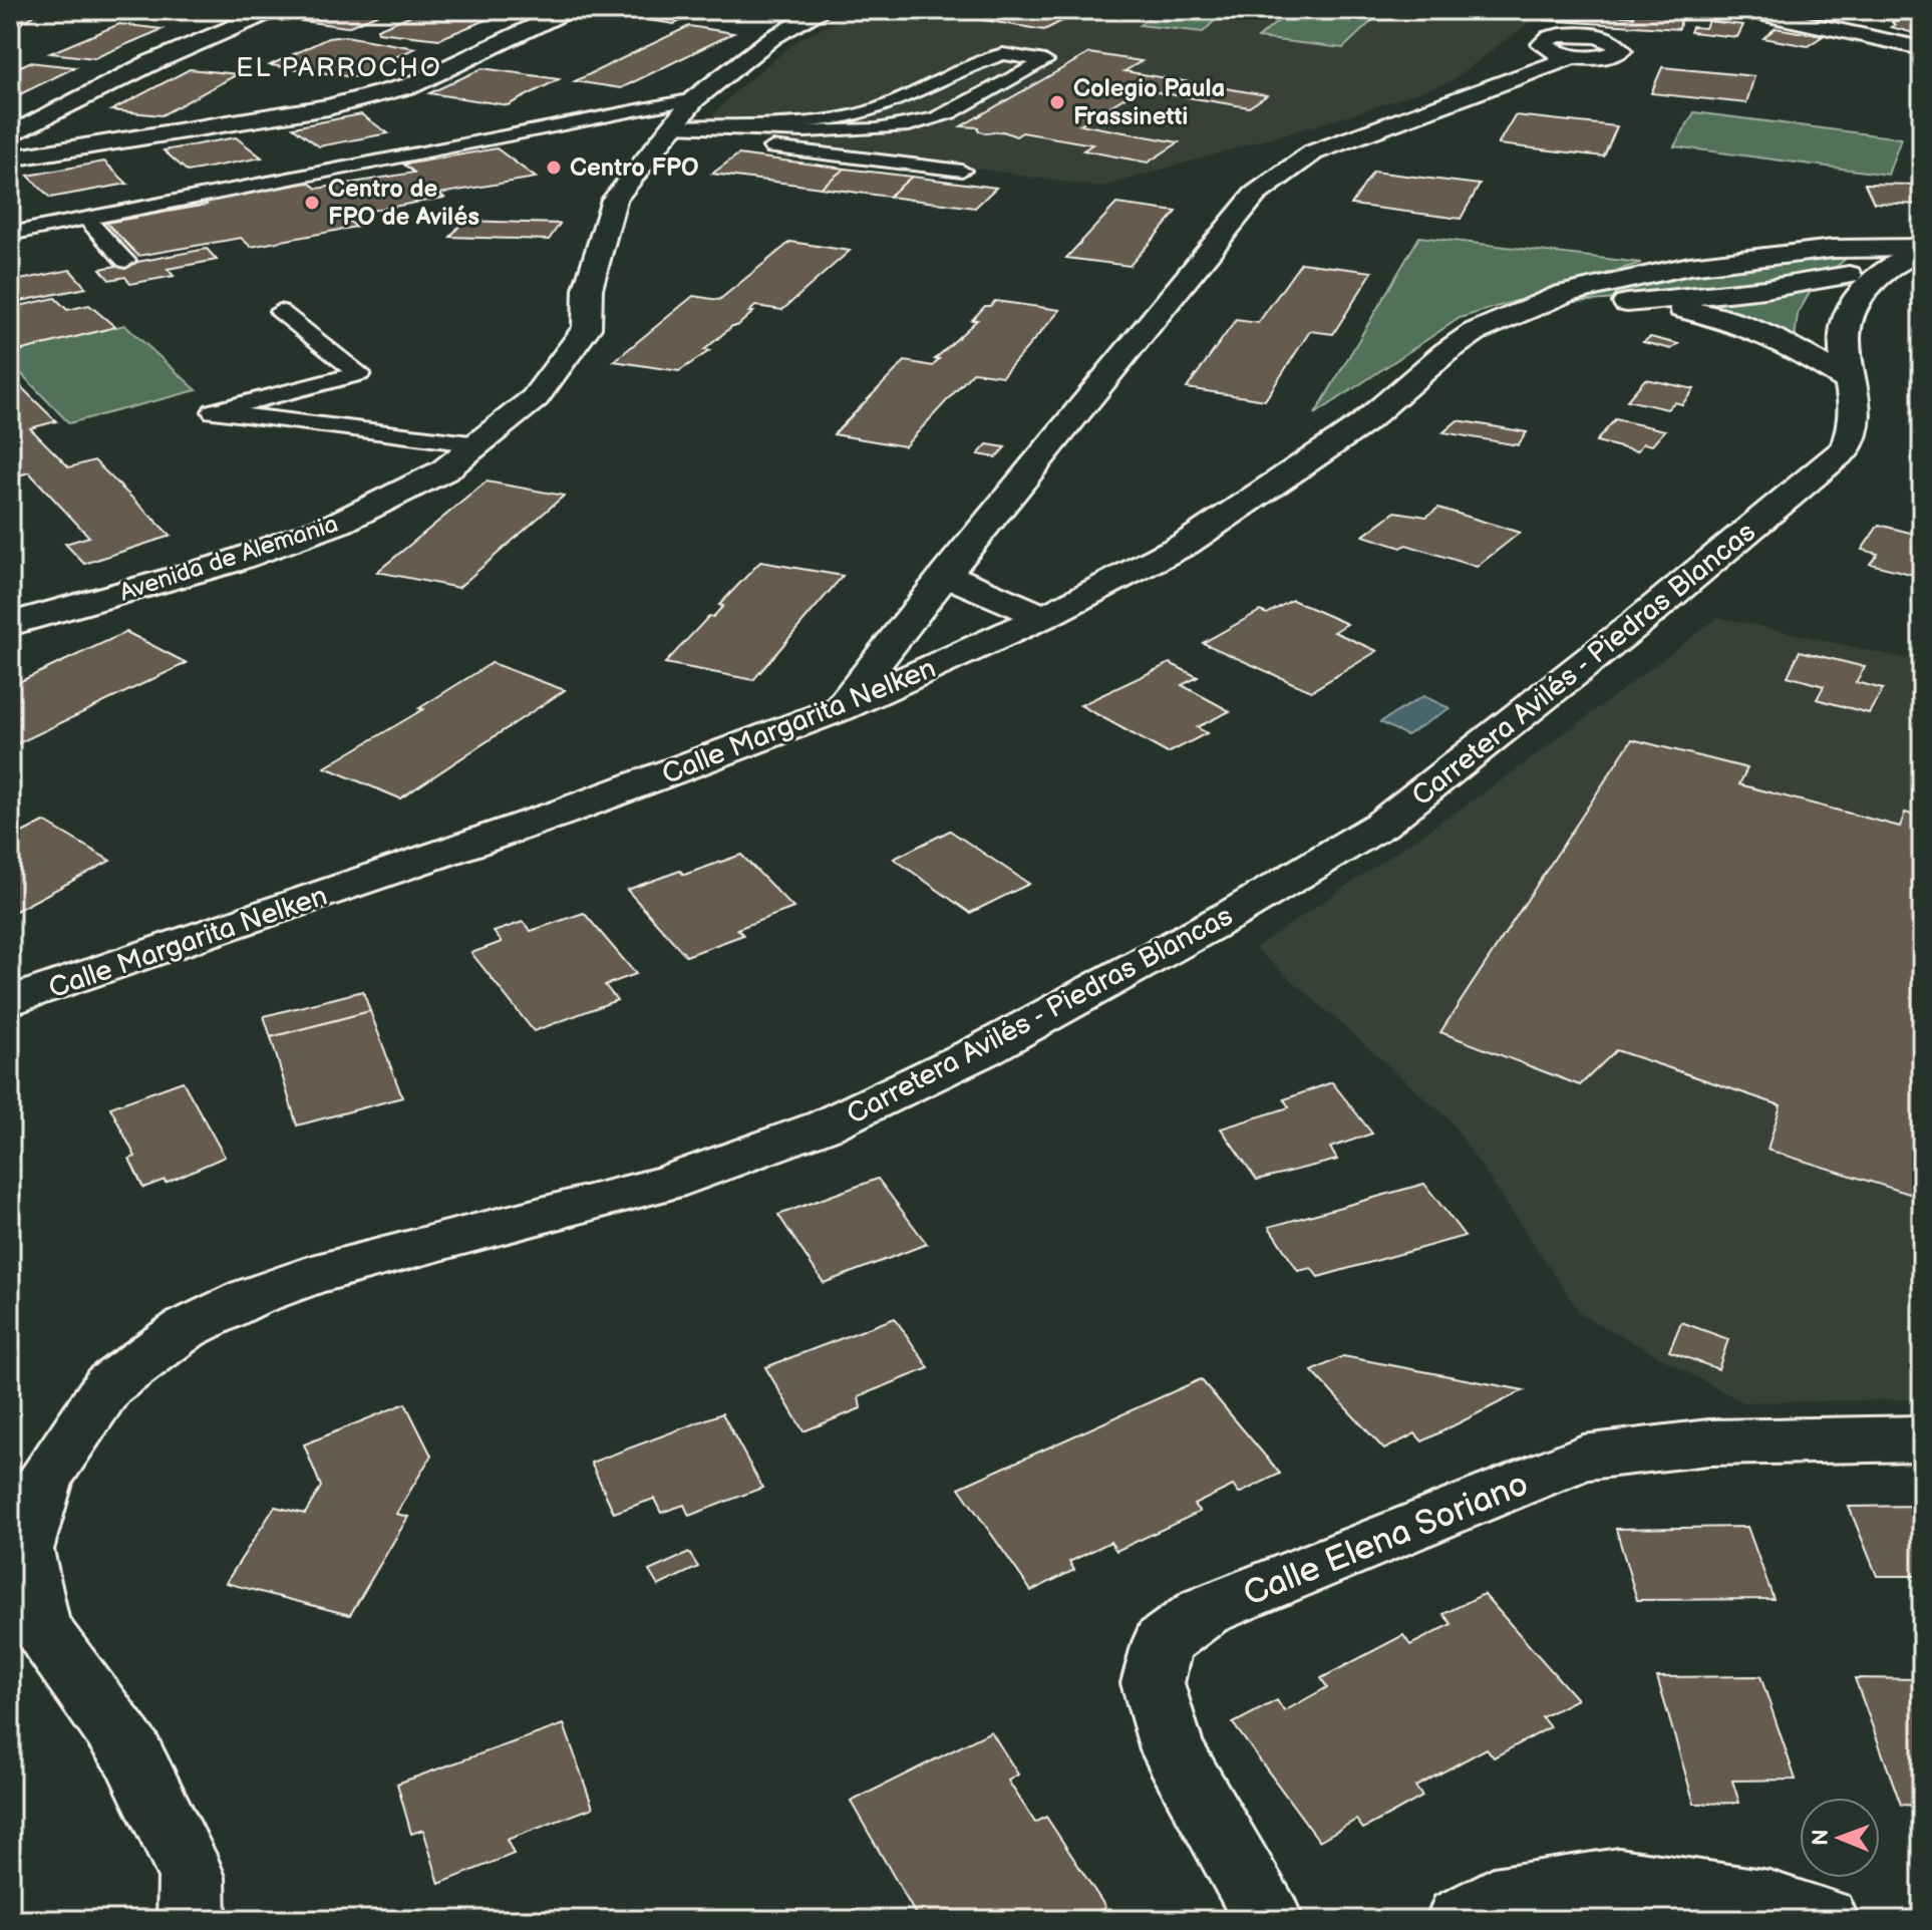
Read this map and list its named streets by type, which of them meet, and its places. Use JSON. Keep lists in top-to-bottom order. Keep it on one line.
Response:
{"streets":{"street":["Avenida de Alemania","Carretera Avilés - Piedras Blancas","Calle Margarita Nelken","Calle Elena Soriano"]},"districts":["EL PARROCHO"],"places":["Colegio Paula Frassinetti","Centro FPO","Centro de FPO de Avilés"],"north":"left"}
